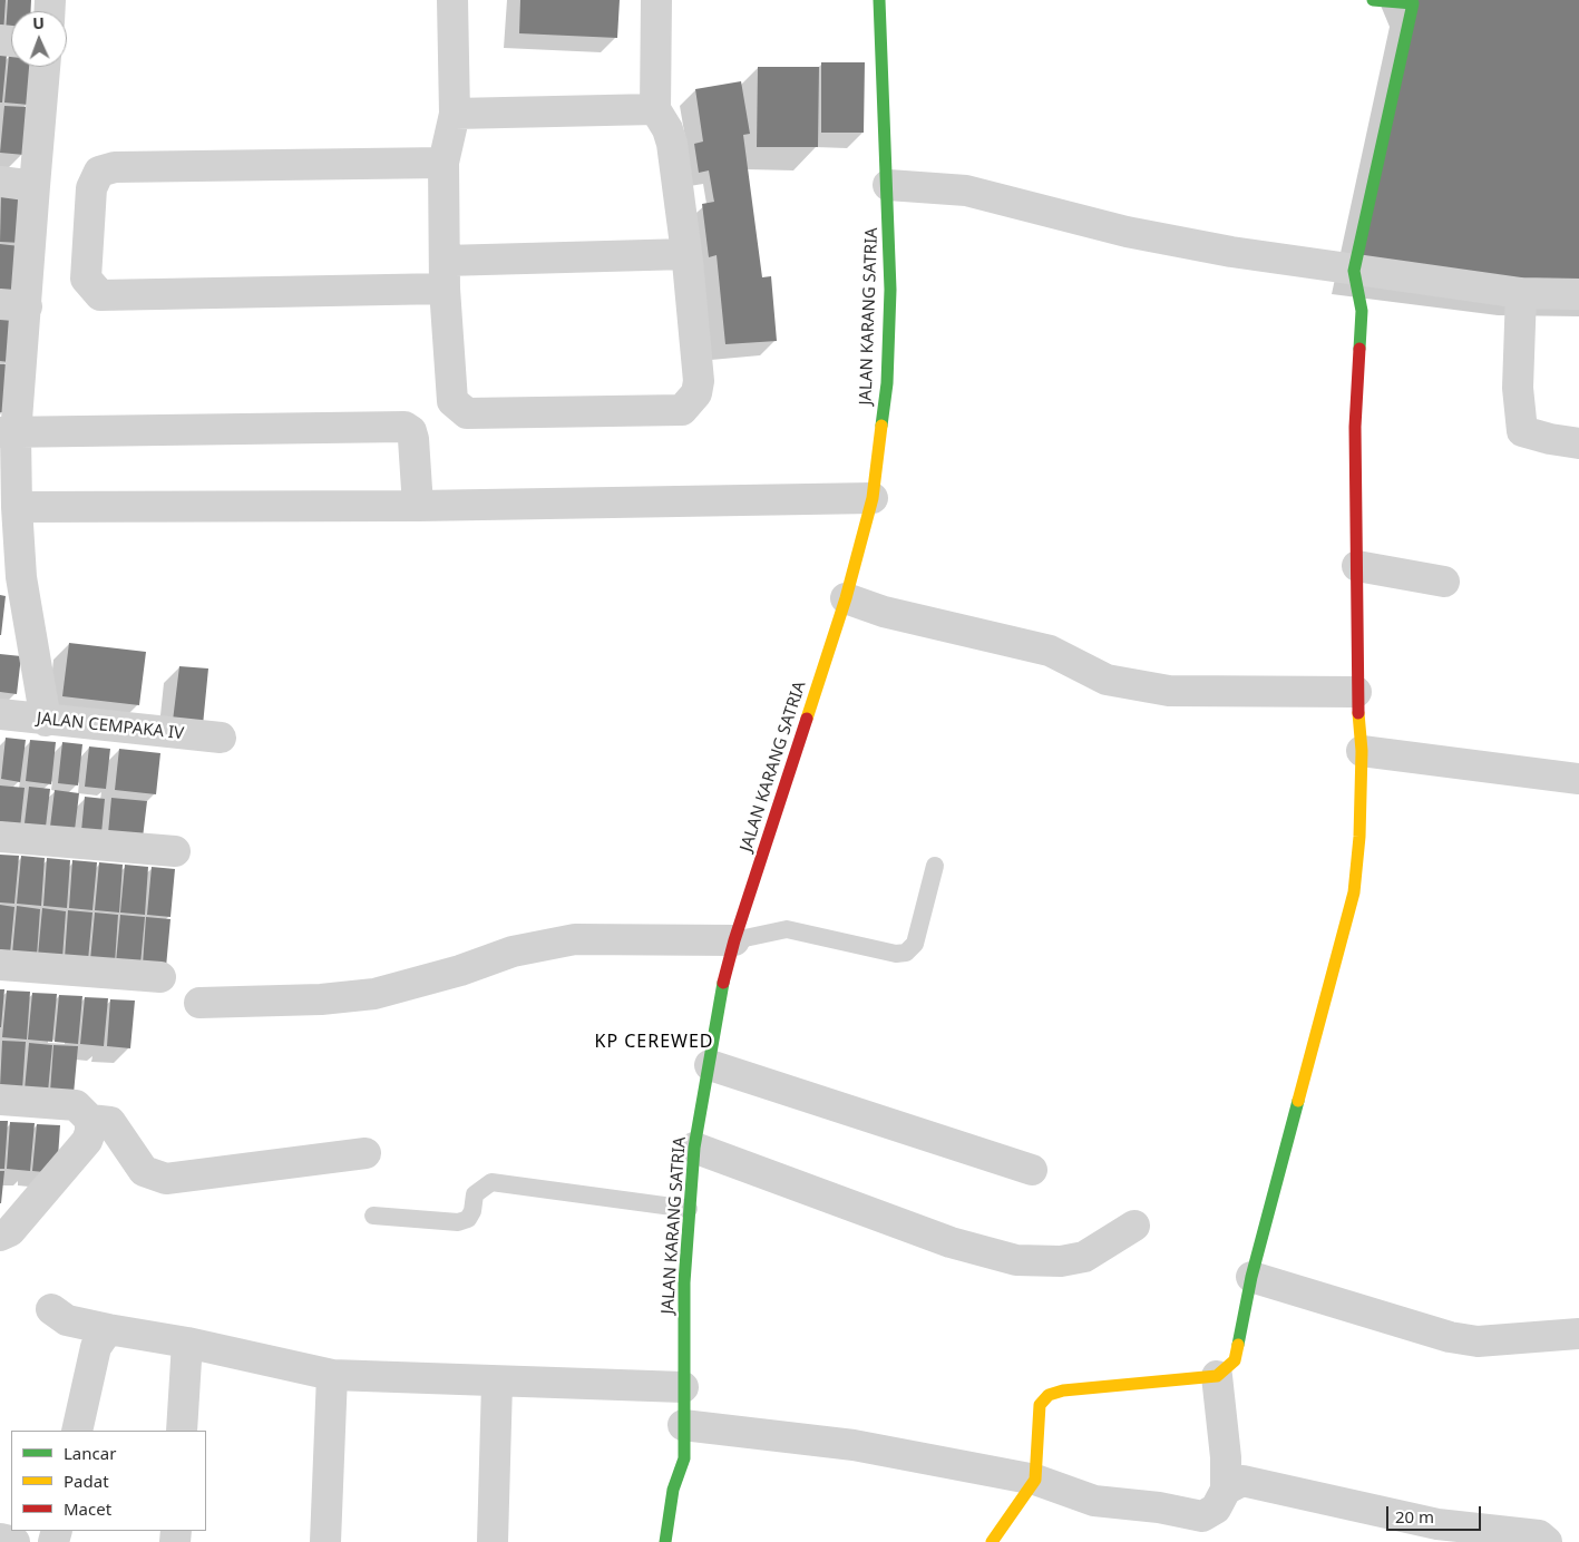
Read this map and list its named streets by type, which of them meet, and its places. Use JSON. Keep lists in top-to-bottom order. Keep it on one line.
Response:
{"streets":{"street":["JALAN KARANG SATRIA","JALAN CEMPAKA IV"]},"districts":["KP CEREWED"],"legend":["Lancar","Padat","Macet"],"scale_bar":"20 m","north":"top"}
